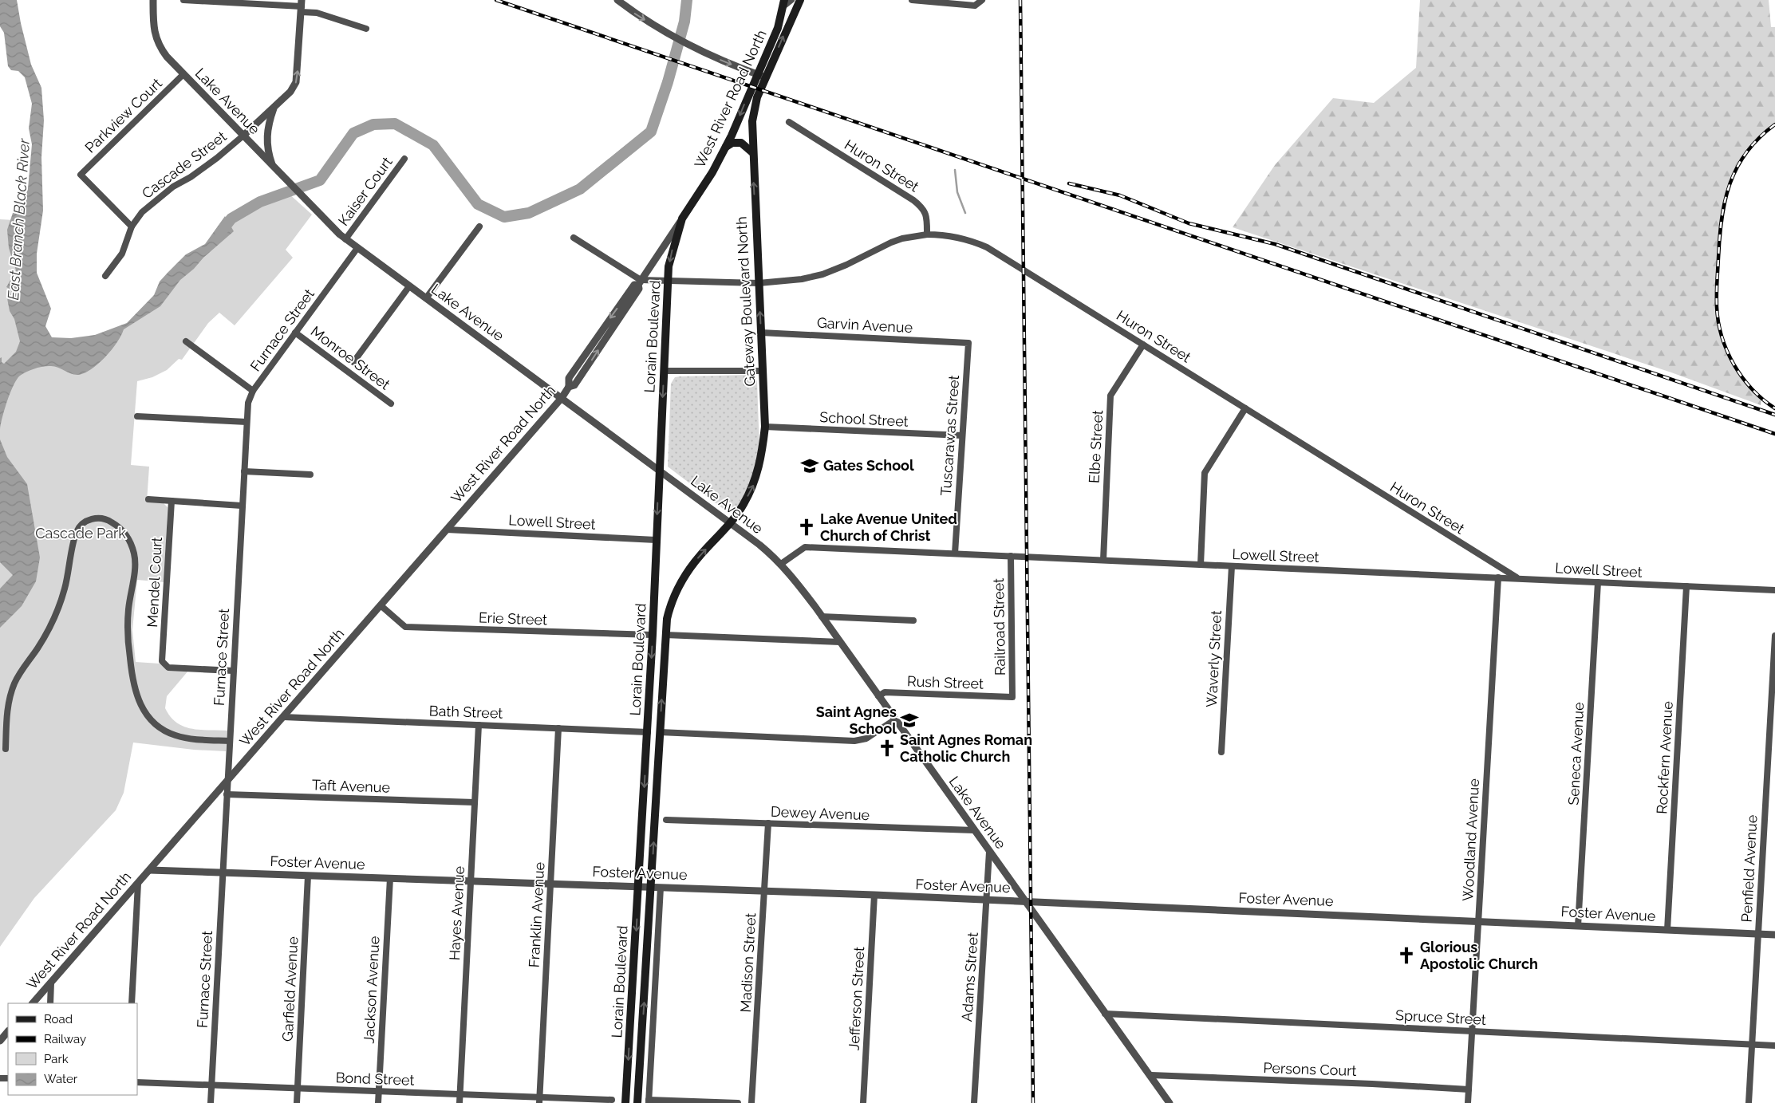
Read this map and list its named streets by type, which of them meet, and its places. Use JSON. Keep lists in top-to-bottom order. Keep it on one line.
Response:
{"streets":{"main road":["West River Road North","Gateway Boulevard North","Lorain Boulevard"],"street":["Lake Avenue","Parkview Court","Cascade Street","Huron Street","Kaiser Court","Garvin Avenue","Furnace Street","Monroe Street","School Street","Tuscarawas Street","Elbe Street","Lowell Street","Mendel Court","Erie Street","Railroad Street","Waverly Street","Rush Street","Bath Street","Seneca Avenue","Rockfern Avenue","Taft Avenue","Dewey Avenue","Woodland Avenue","Foster Avenue","Penfield Avenue","Hayes Avenue","Franklin Avenue","Madison Street","Adams Street","Garfield Avenue","Jackson Avenue","Jefferson Street","Spruce Street","Persons Court","Bond Street"]},"crossings":[["West River Road North","Lake Avenue"],["West River Road North","Gateway Boulevard North"],["West River Road North","Furnace Street"],["West River Road North","Lorain Boulevard"],["West River Road North","Lowell Street"],["West River Road North","Erie Street"],["West River Road North","Bath Street"],["West River Road North","Foster Avenue"],["Lake Avenue","Parkview Court"],["Lake Avenue","Cascade Street"],["Lake Avenue","Kaiser Court"],["Lake Avenue","Gateway Boulevard North"],["Lake Avenue","Furnace Street"],["Lake Avenue","Lorain Boulevard"],["Lake Avenue","Lowell Street"],["Lake Avenue","Rush Street"],["Lake Avenue","Dewey Avenue"],["Lake Avenue","Foster Avenue"],["Lake Avenue","Adams Street"],["Lake Avenue","Spruce Street"],["Lake Avenue","Persons Court"],["Parkview Court","Cascade Street"],["Huron Street","Elbe Street"],["Huron Street","Lowell Street"],["Gateway Boulevard North","Garvin Avenue"],["Gateway Boulevard North","Lorain Boulevard"],["Gateway Boulevard North","School Street"],["Garvin Avenue","Tuscarawas Street"],["Furnace Street","Monroe Street"],["Furnace Street","Mendel Court"],["Furnace Street","Taft Avenue"],["Furnace Street","Foster Avenue"],["Furnace Street","Bond Street"],["Lorain Boulevard","Lowell Street"],["Lorain Boulevard","Erie Street"],["Lorain Boulevard","Bath Street"],["Lorain Boulevard","Foster Avenue"],["School Street","Tuscarawas Street"],["Tuscarawas Street","Lowell Street"],["Elbe Street","Lowell Street"],["Lowell Street","Railroad Street"],["Lowell Street","Waverly Street"],["Lowell Street","Seneca Avenue"],["Lowell Street","Rockfern Avenue"],["Lowell Street","Woodland Avenue"],["Railroad Street","Rush Street"],["Bath Street","Hayes Avenue"],["Bath Street","Franklin Avenue"],["Seneca Avenue","Foster Avenue"],["Rockfern Avenue","Foster Avenue"],["Taft Avenue","Hayes Avenue"],["Dewey Avenue","Madison Street"],["Woodland Avenue","Foster Avenue"],["Woodland Avenue","Spruce Street"],["Woodland Avenue","Persons Court"],["Foster Avenue","Penfield Avenue"],["Foster Avenue","Hayes Avenue"],["Foster Avenue","Franklin Avenue"],["Foster Avenue","Madison Street"],["Foster Avenue","Adams Street"],["Foster Avenue","Garfield Avenue"],["Foster Avenue","Jackson Avenue"],["Foster Avenue","Jefferson Street"],["Penfield Avenue","Spruce Street"],["Hayes Avenue","Bond Street"],["Franklin Avenue","Bond Street"],["Garfield Avenue","Bond Street"],["Jackson Avenue","Bond Street"]],"one_way":["Gateway Boulevard North"],"water":["East Branch Black River"],"parks":["Cascade Park"],"places":{"school or university":["Gates School","Saint Agnes School"],"church":["Lake Avenue United Church of Christ","Saint Agnes Roman Catholic Church","Glorious Apostolic Church"]},"legend":["Road","Railway","Park","Water"]}
